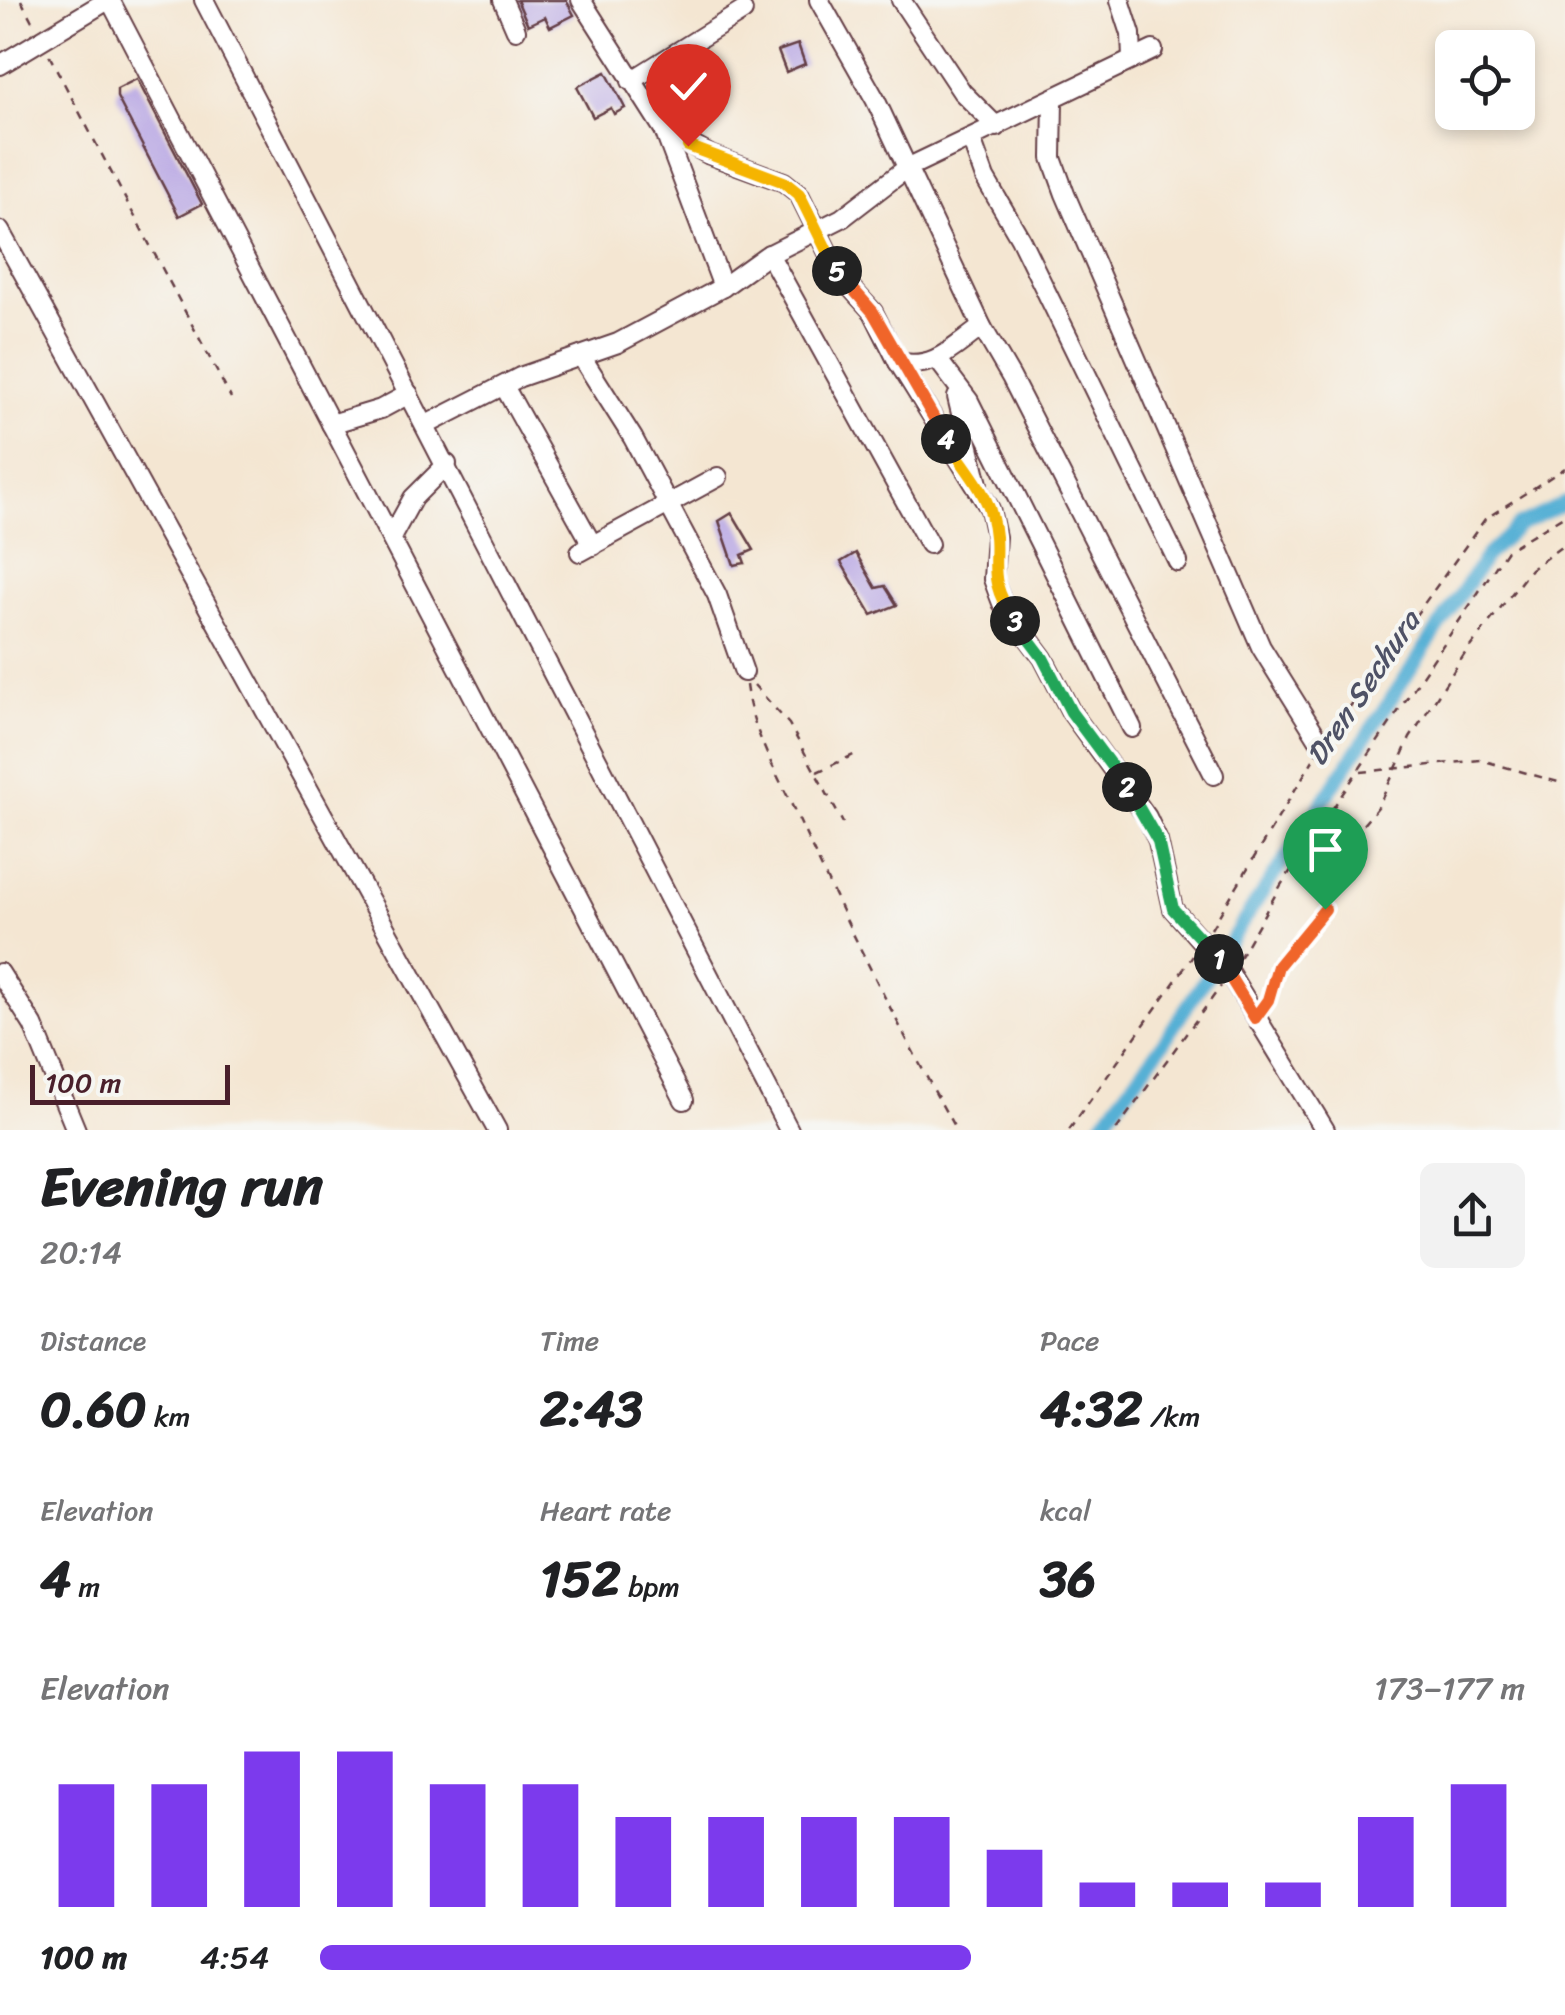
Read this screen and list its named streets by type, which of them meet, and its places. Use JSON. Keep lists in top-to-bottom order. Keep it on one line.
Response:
{"water":["Dren Sechura"],"scale_bar":"100 m","page":{"pins":["5","4","3","2","1"],"scale":"100 m","heading":["Evening run","20:14"],"stats":[["Distance","0.60 km"],["Time","2:43"],["Pace","4:32 /km"],["Elevation","4 m"],["Heart rate","152 bpm"],["kcal","36"]],"chart":["Elevation","173–177 m"],"list":[{"name":"100 m","note":"4:54"}]}}
